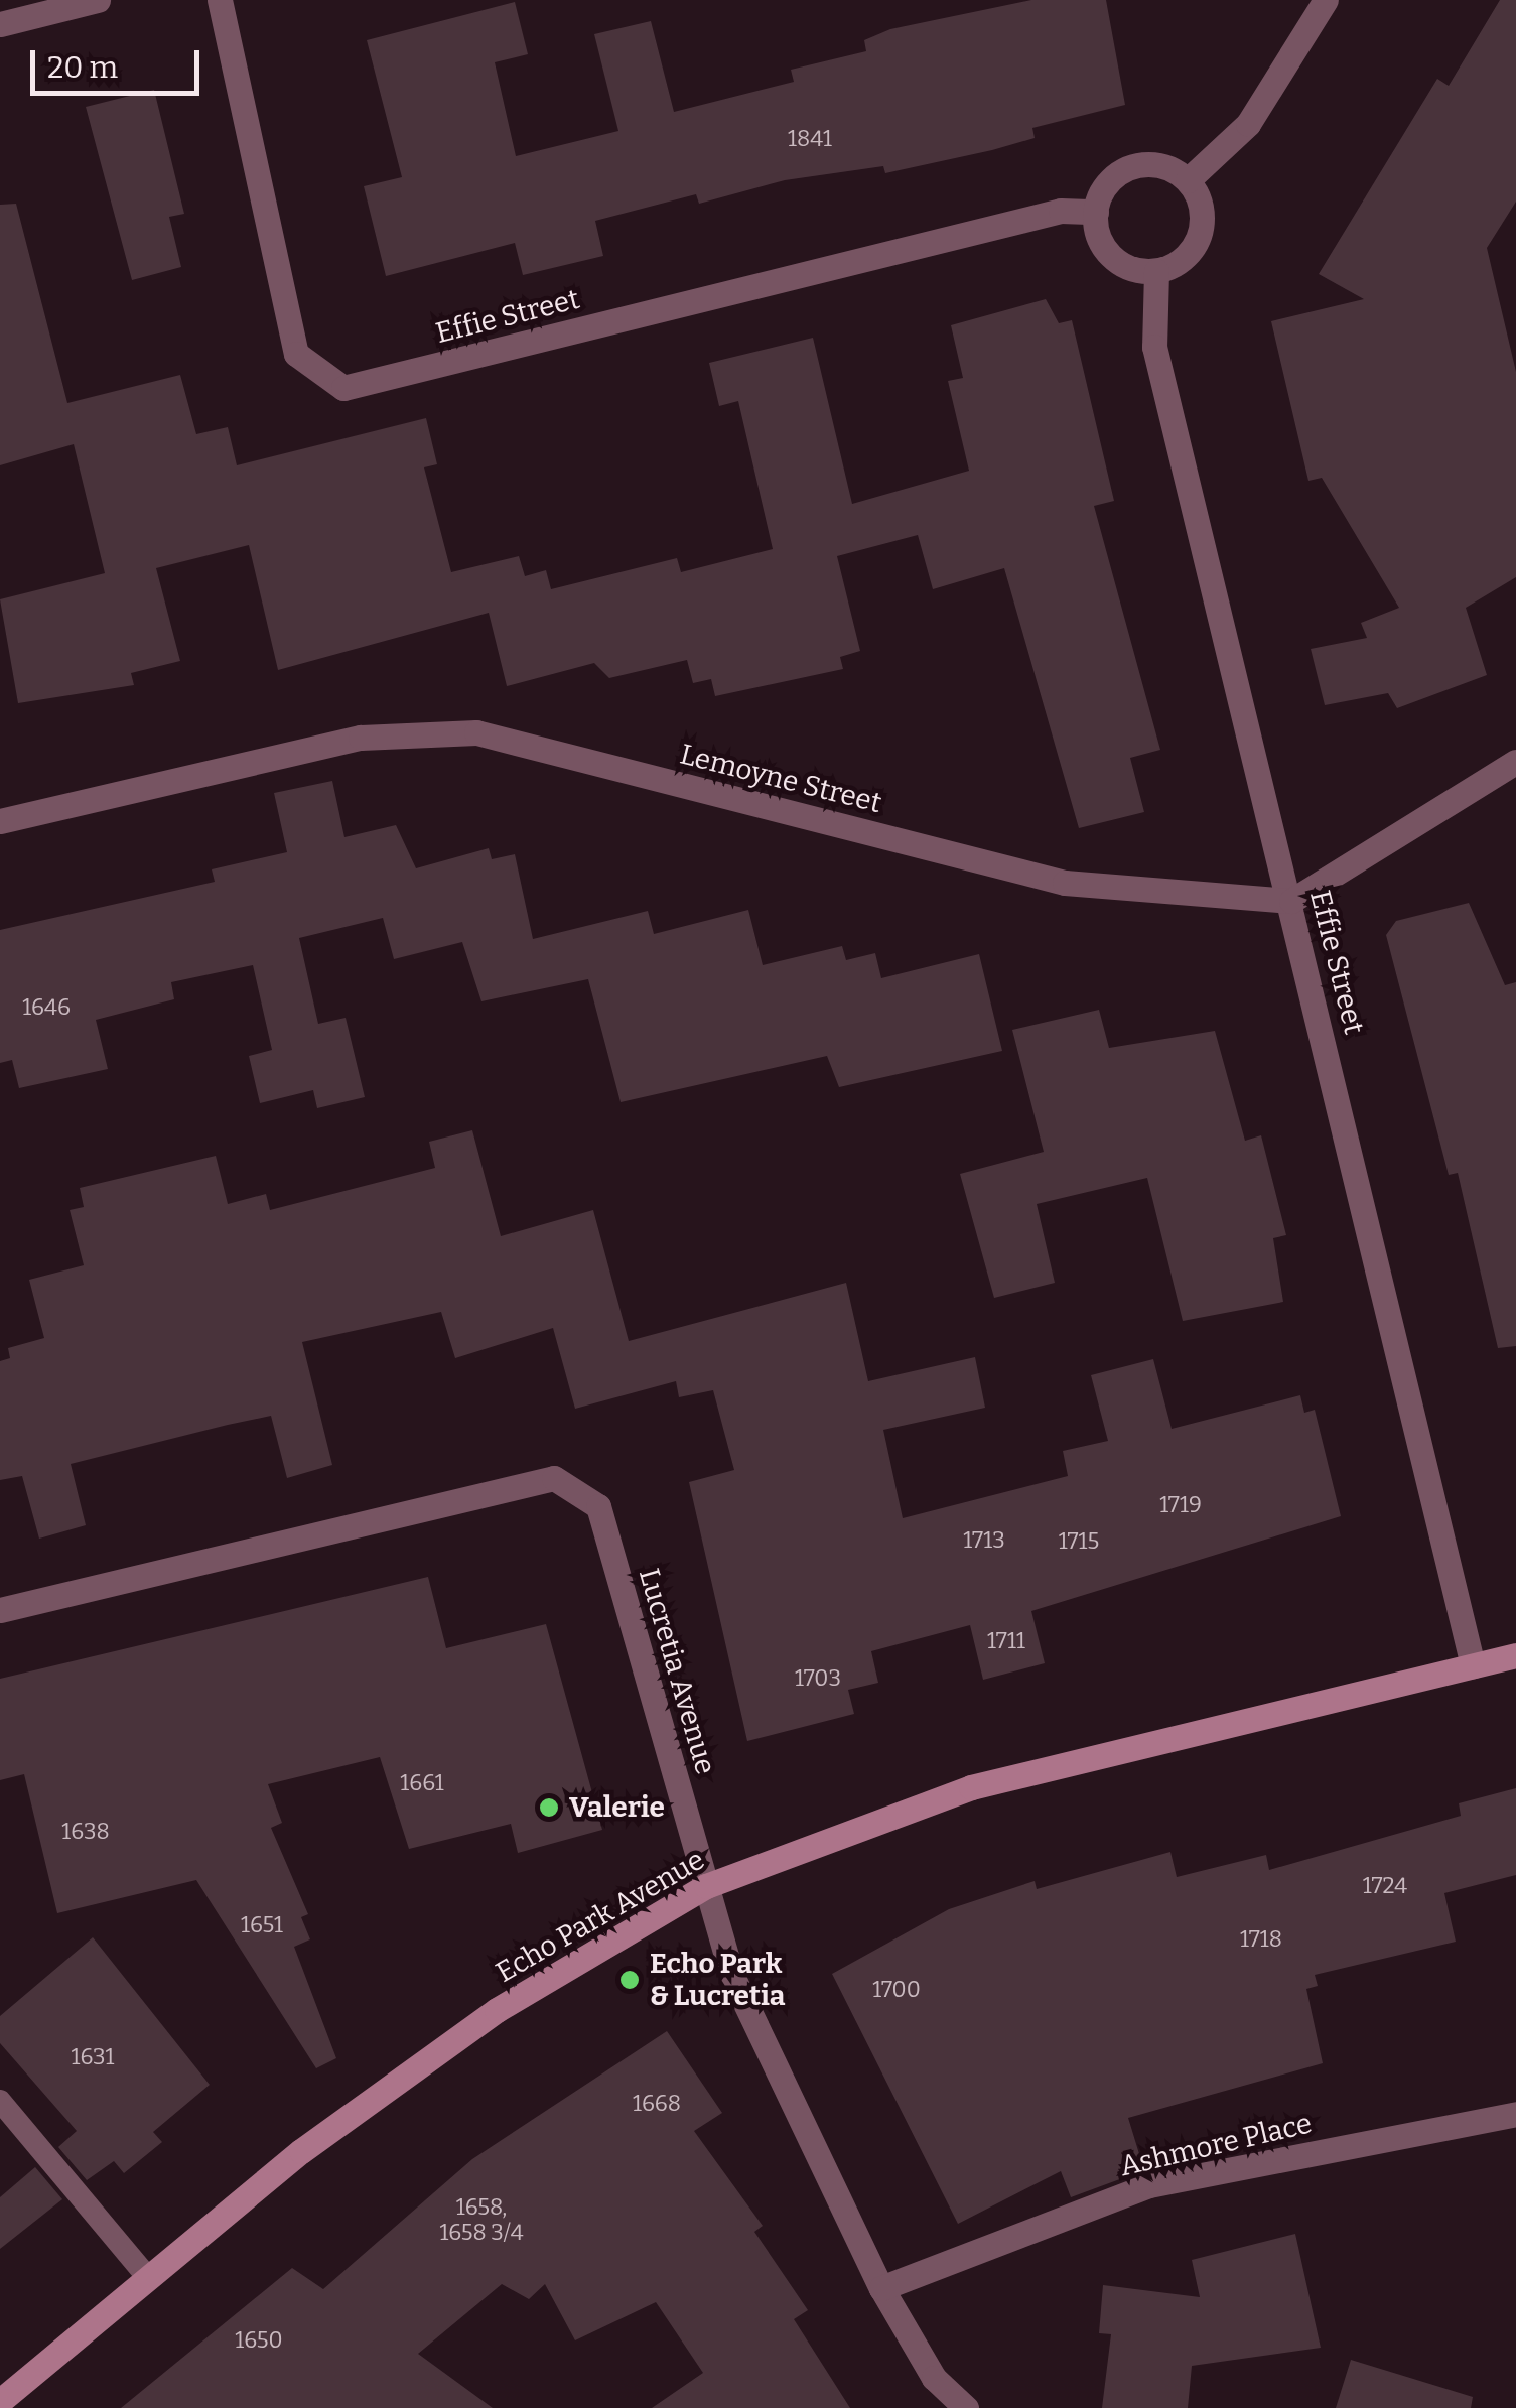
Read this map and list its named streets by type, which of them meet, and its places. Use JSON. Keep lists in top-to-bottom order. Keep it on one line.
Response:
{"streets":{"street":["Effie Street","Lemoyne Street","Lucretia Avenue","Echo Park Avenue","Ashmore Place"]},"crossings":[["Effie Street","Lemoyne Street"],["Effie Street","Echo Park Avenue"],["Lucretia Avenue","Echo Park Avenue"],["Lucretia Avenue","Ashmore Place"]],"places":["Valerie","Echo Park & Lucretia"],"house_numbers":["1841","1646","1719","1713","1715","1711","1703","1661","1638","1724","1651","1718","1700","1631","1668","1658, 1658 3/4","1650"],"scale_bar":"20 m"}
